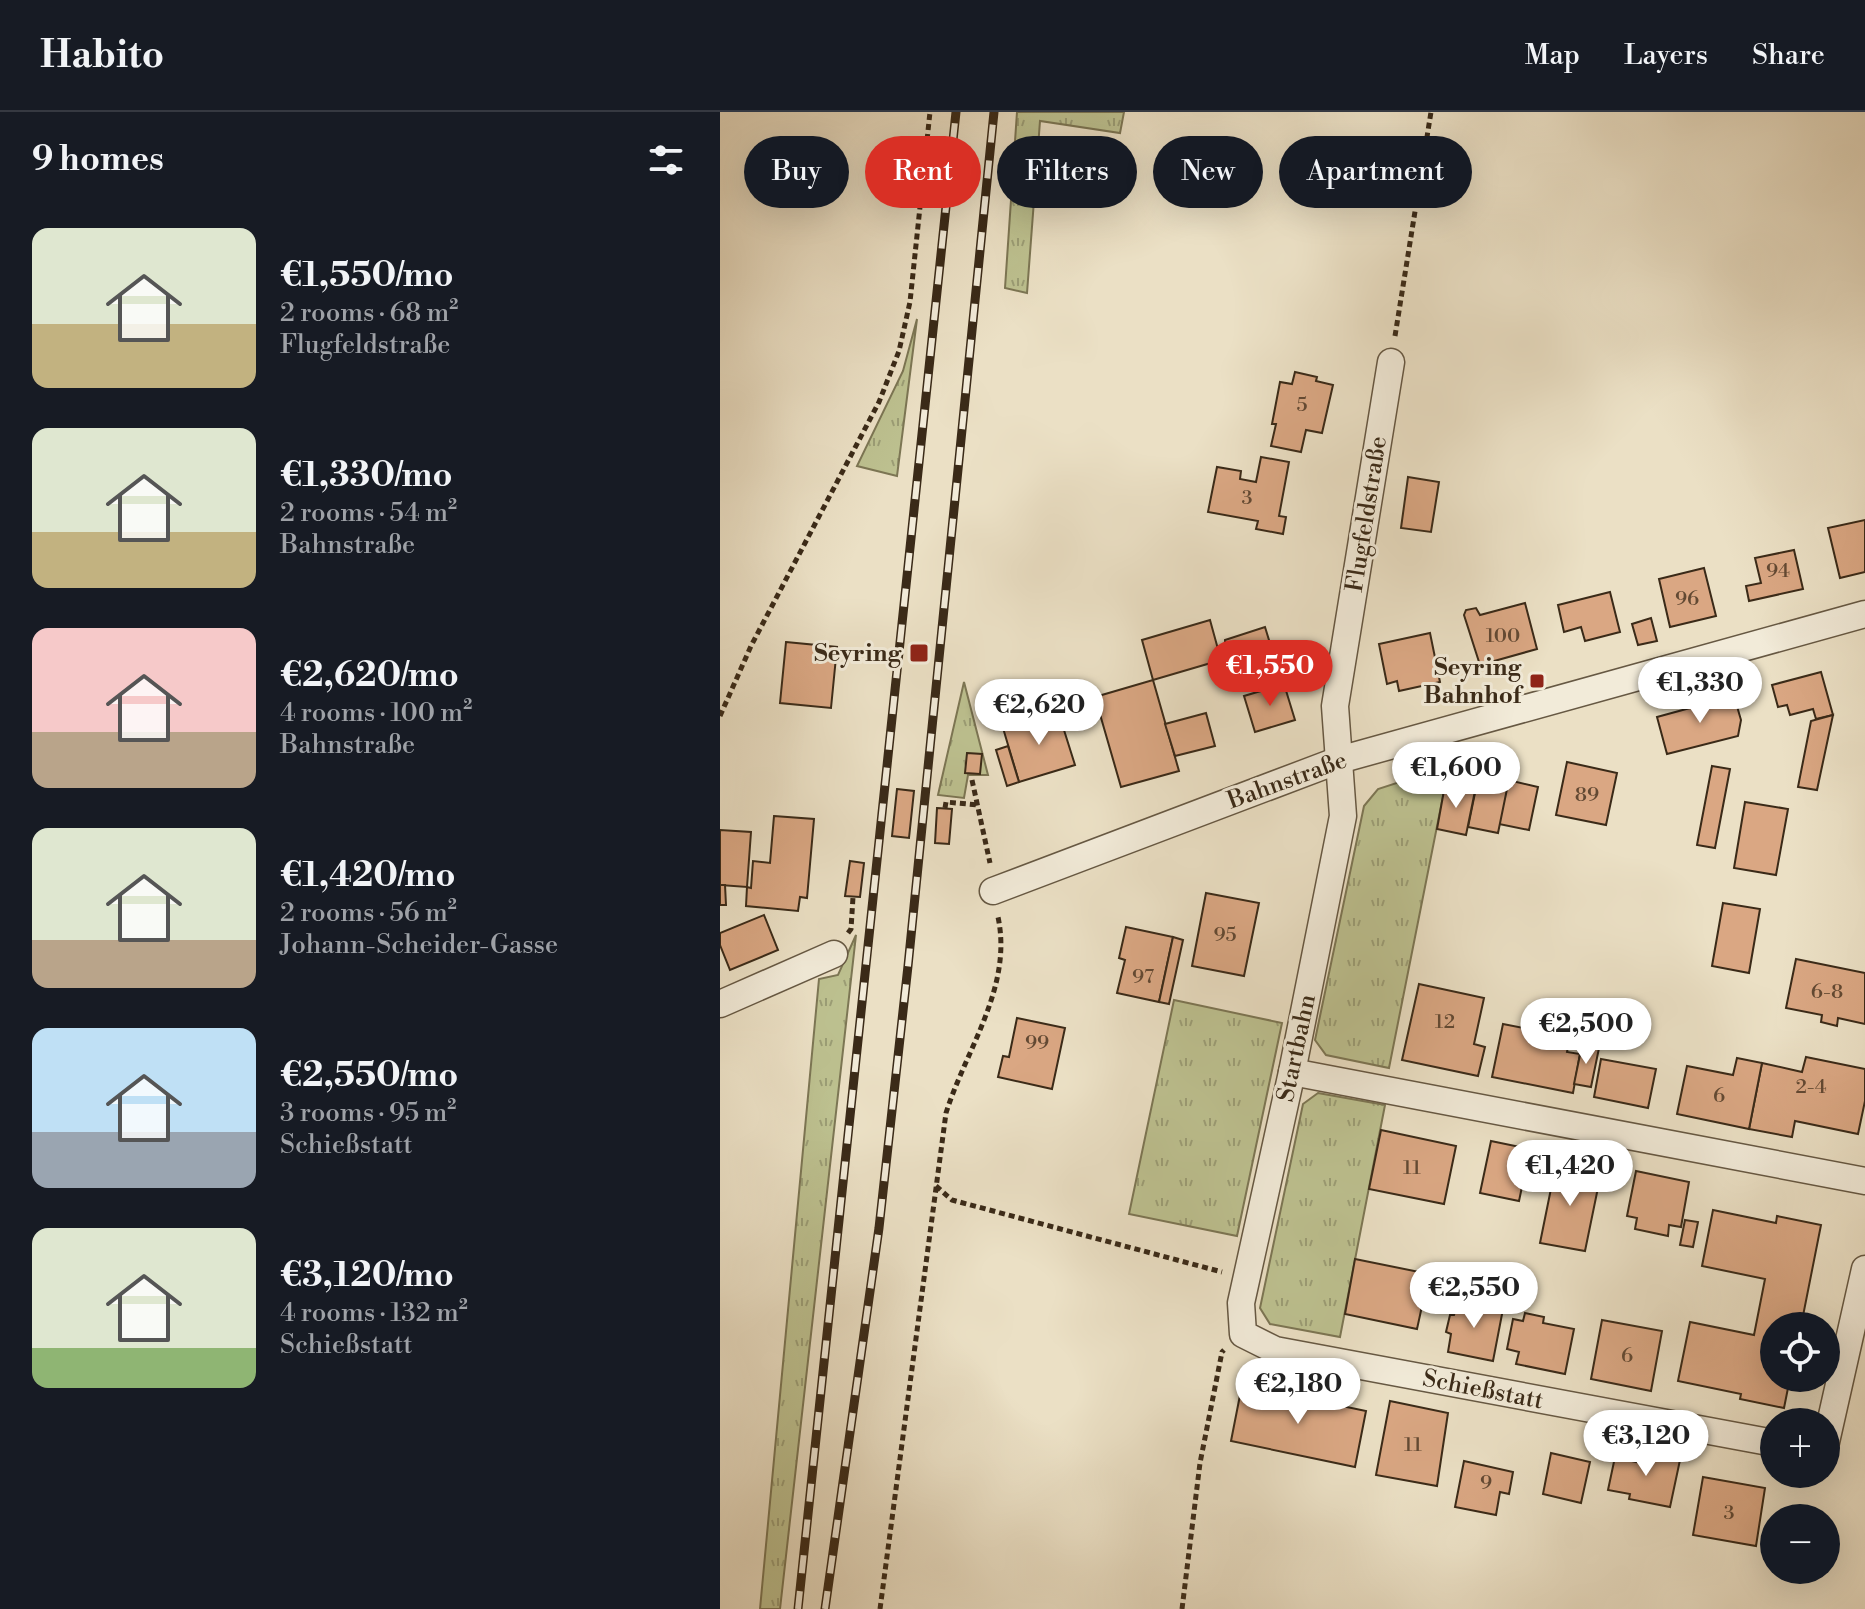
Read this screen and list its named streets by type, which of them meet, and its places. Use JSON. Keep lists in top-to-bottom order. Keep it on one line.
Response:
{"streets":{"street":["Flugfeldstraße","Bahnstraße","Startbahn","Schießstatt"]},"crossings":[["Flugfeldstraße","Bahnstraße"],["Flugfeldstraße","Startbahn"],["Bahnstraße","Startbahn"],["Startbahn","Schießstatt"]],"places":{"transit":["Seyring","Seyring Bahnhof"]},"house_numbers":["5","3","94","96","100","89","95","97","6-8","12","99","2-4","6","11","6","11","9","3"],"page":{"header":"Habito","nav":["Map","Layers","Share"],"heading":"9 homes","chip":["Buy","Rent","Filters","New","Apartment"],"list":[{"name":"€1,550/mo","note":"2 rooms · 68 m² · Flugfeldstraße"},{"name":"€1,330/mo","note":"2 rooms · 54 m² · Bahnstraße"},{"name":"€2,620/mo","note":"4 rooms · 100 m² · Bahnstraße"},{"name":"€1,420/mo","note":"2 rooms · 56 m² · Johann-Scheider-Gasse"},{"name":"€2,550/mo","note":"3 rooms · 95 m² · Schießstatt"},{"name":"€3,120/mo","note":"4 rooms · 132 m² · Schießstatt"}],"price":["€1,550","€1,330","€2,620","€1,600","€2,500","€1,420","€2,550","€2,180","€3,120"],"map_buttons":["+","−"]}}
